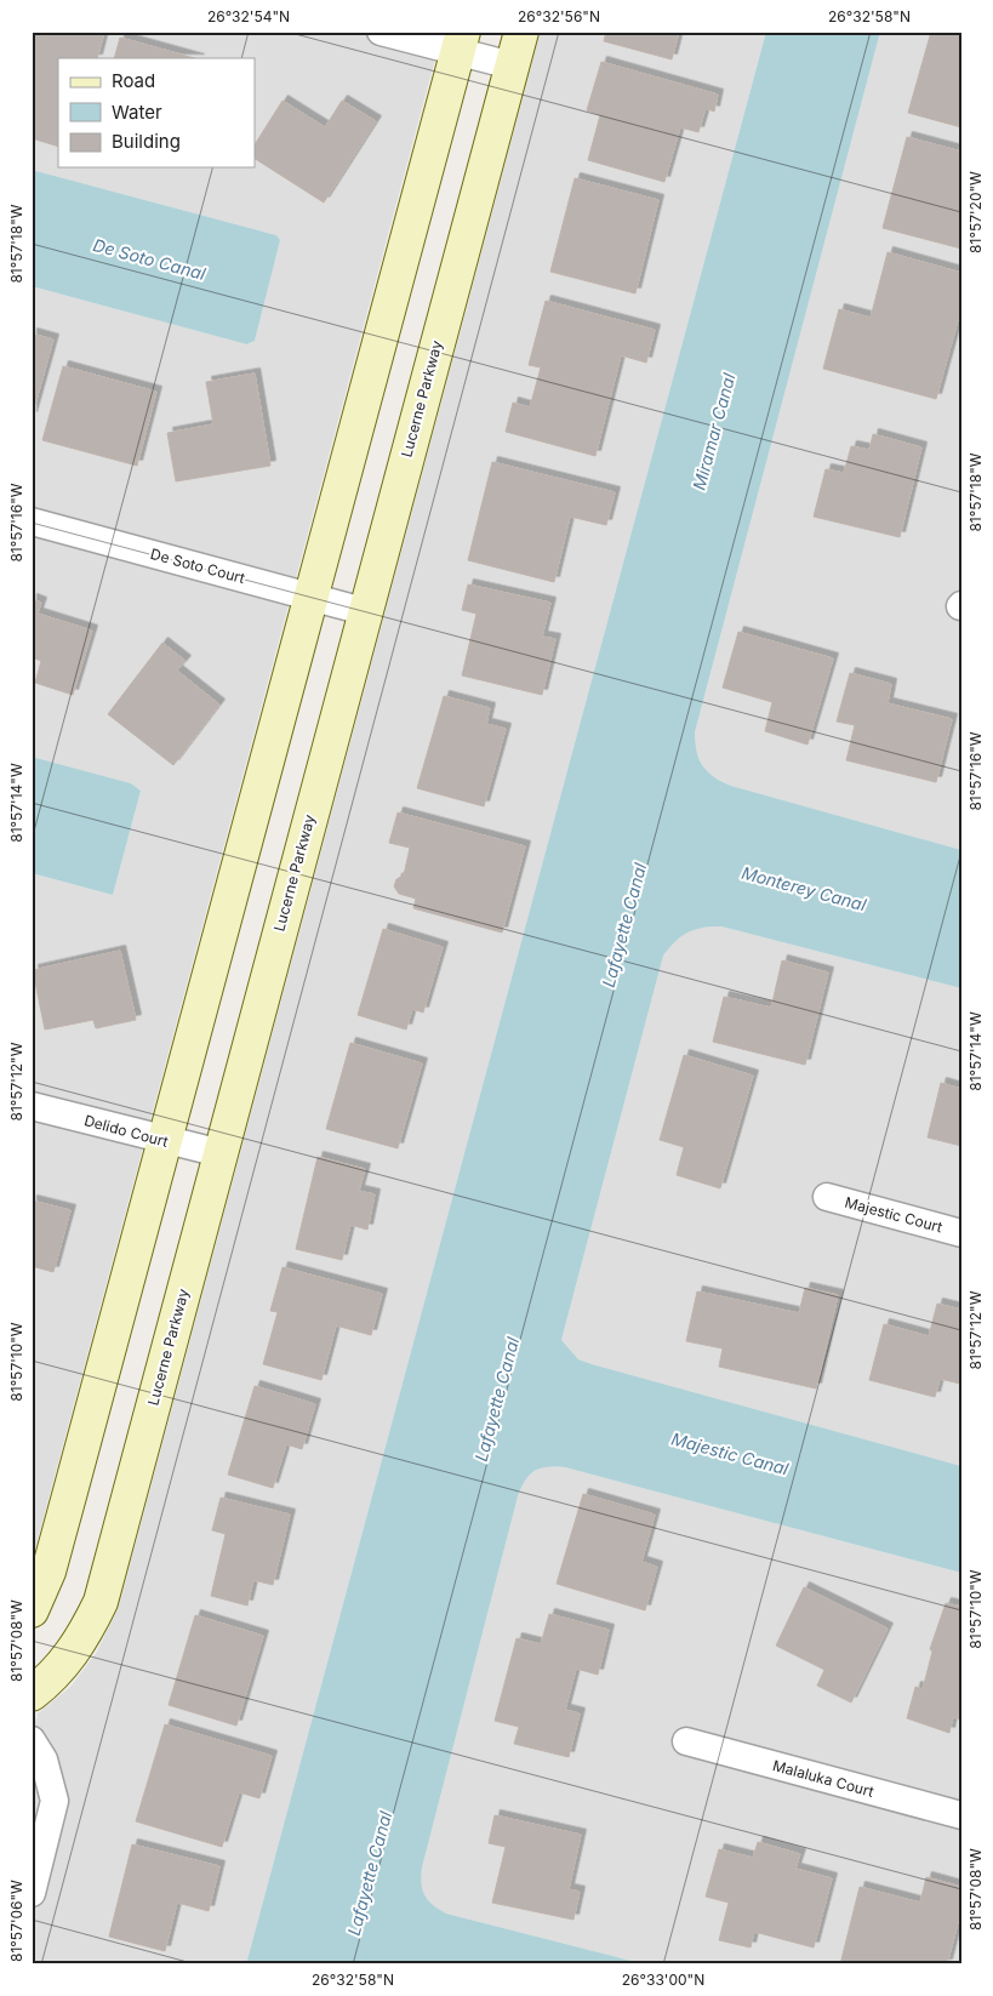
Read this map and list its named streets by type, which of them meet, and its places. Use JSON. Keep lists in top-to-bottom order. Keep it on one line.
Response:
{"streets":{"street":["Lucerne Parkway","De Soto Court","Delido Court","Majestic Court","Malaluka Court"]},"crossings":[["Lucerne Parkway","De Soto Court"],["Lucerne Parkway","Delido Court"]],"water":["De Soto Canal","Miramar Canal","Monterey Canal","Lafayette Canal","Majestic Canal"],"legend":["Road","Water","Building"],"coordinates":["26°32'54\"N","26°32'56\"N","26°32'58\"N","81°57'20\"W","81°57'18\"W","81°57'16\"W","81°57'14\"W","81°57'12\"W","81°57'10\"W","81°57'08\"W","81°57'06\"W","26°33'00\"N"]}
